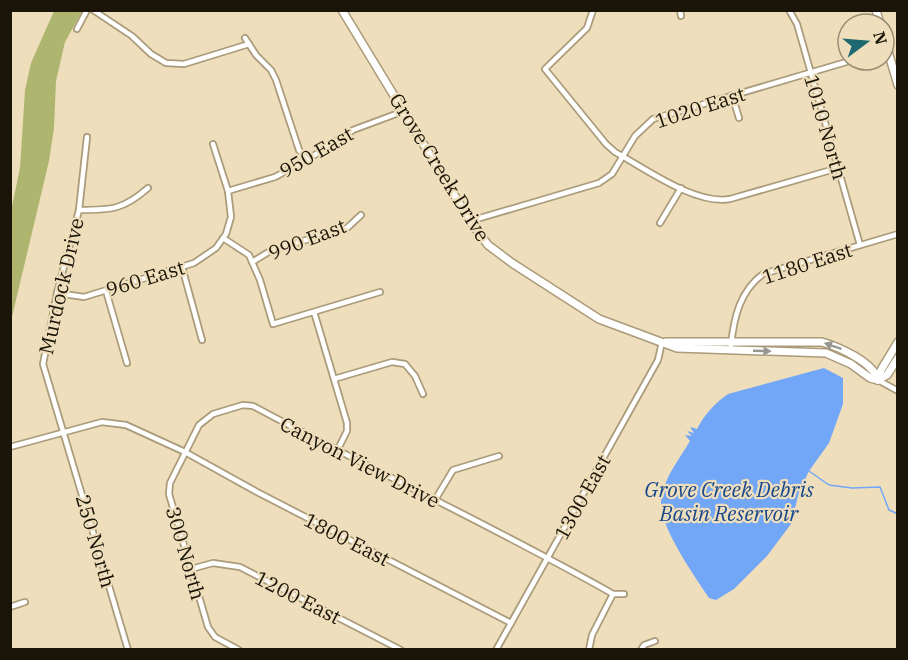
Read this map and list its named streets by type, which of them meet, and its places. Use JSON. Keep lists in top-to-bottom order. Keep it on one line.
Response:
{"streets":{"street":["1020 East","1010 North","950 East","Grove Creek Drive","990 East","1180 East","960 East","Murdock Drive","Canyon View Drive","1300 East","1800 East","250 North","300 North","1200 East"]},"crossings":[["1020 East","1010 North"],["1020 East","Grove Creek Drive"],["1010 North","1180 East"],["950 East","Grove Creek Drive"],["Grove Creek Drive","1180 East"],["Grove Creek Drive","1300 East"],["960 East","Murdock Drive"],["Murdock Drive","1800 East"],["Murdock Drive","250 North"],["Canyon View Drive","1300 East"],["Canyon View Drive","1800 East"],["Canyon View Drive","300 North"],["1300 East","1800 East"],["1800 East","250 North"],["1800 East","300 North"],["300 North","1200 East"]],"water":["Grove Creek Debris Basin Reservoir"],"north":"right"}
